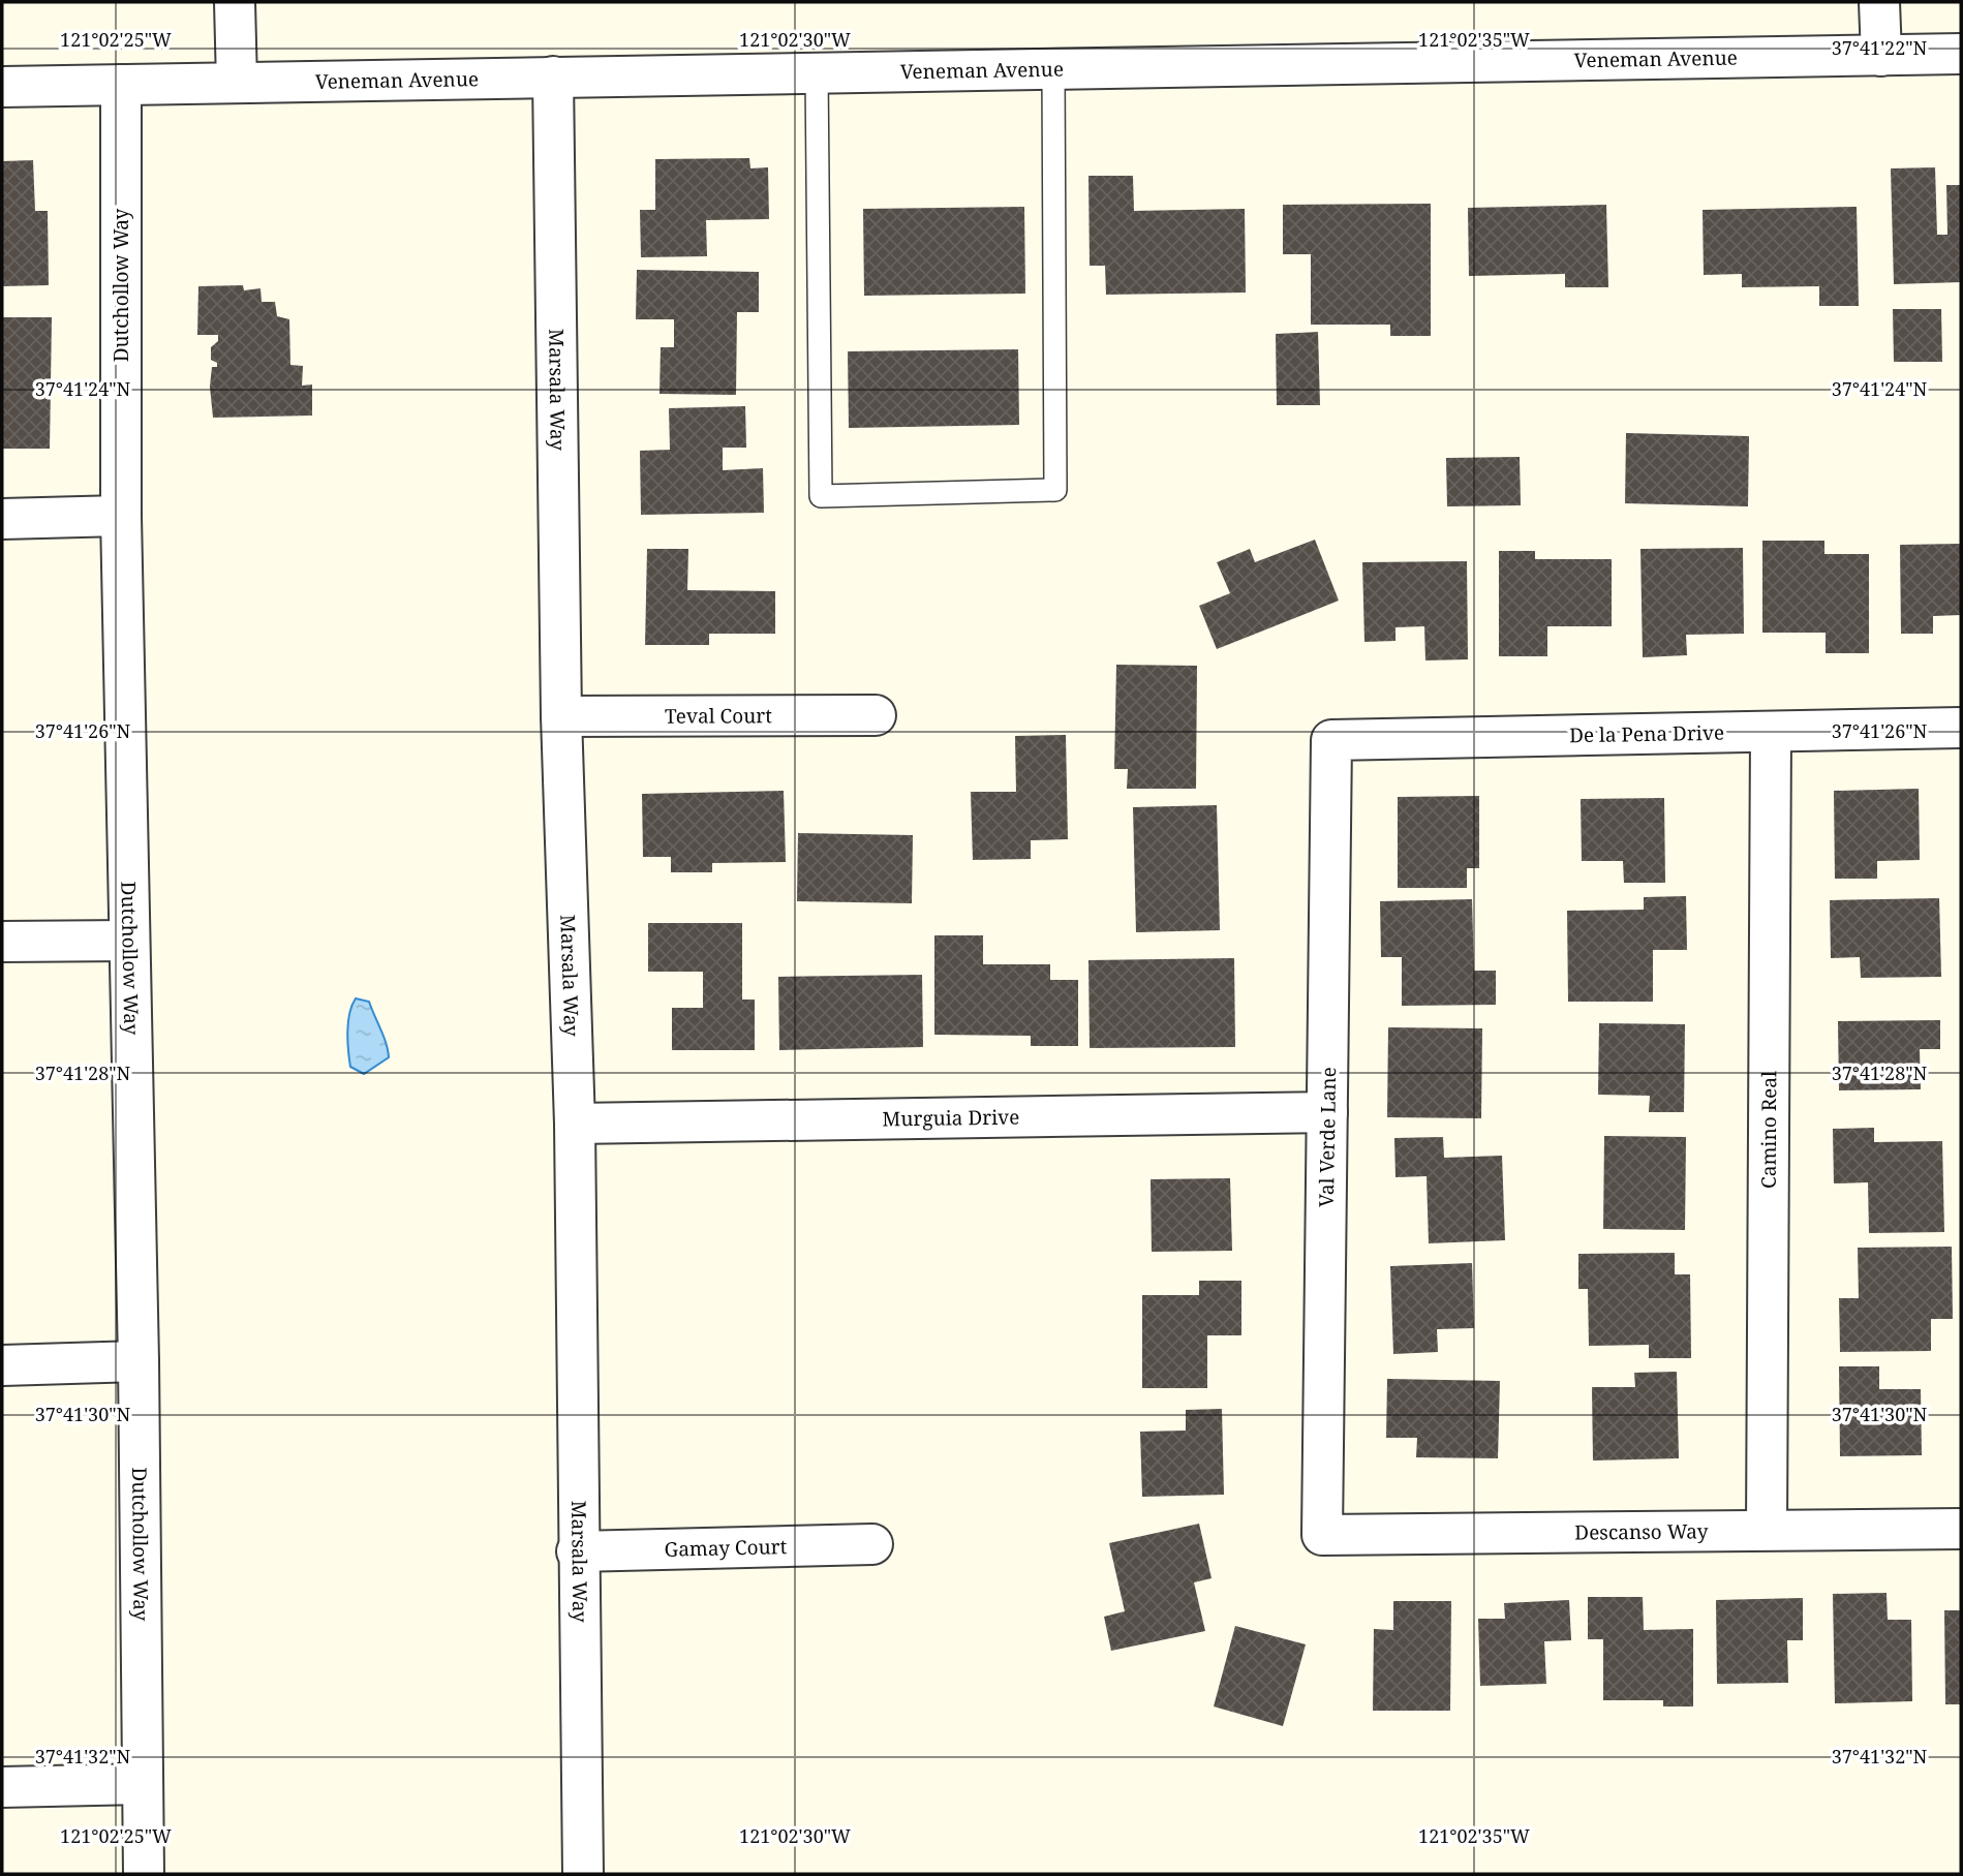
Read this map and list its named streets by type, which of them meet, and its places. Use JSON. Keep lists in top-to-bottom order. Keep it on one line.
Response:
{"streets":{"street":["Veneman Avenue","Dutchollow Way","Marsala Way","Teval Court","De la Pena Drive","Murguia Drive","Camino Real","Val Verde Lane","Descanso Way","Gamay Court"]},"crossings":[["Veneman Avenue","Dutchollow Way"],["Veneman Avenue","Marsala Way"],["Marsala Way","Teval Court"],["Marsala Way","Murguia Drive"],["Marsala Way","Gamay Court"],["De la Pena Drive","Camino Real"],["De la Pena Drive","Val Verde Lane"],["Murguia Drive","Val Verde Lane"],["Camino Real","Descanso Way"],["Val Verde Lane","Descanso Way"]],"coordinates":["121°02'25\"W","121°02'30\"W","121°02'35\"W","37°41'22\"N","37°41'24\"N","37°41'26\"N","37°41'28\"N","37°41'30\"N","37°41'32\"N"]}
